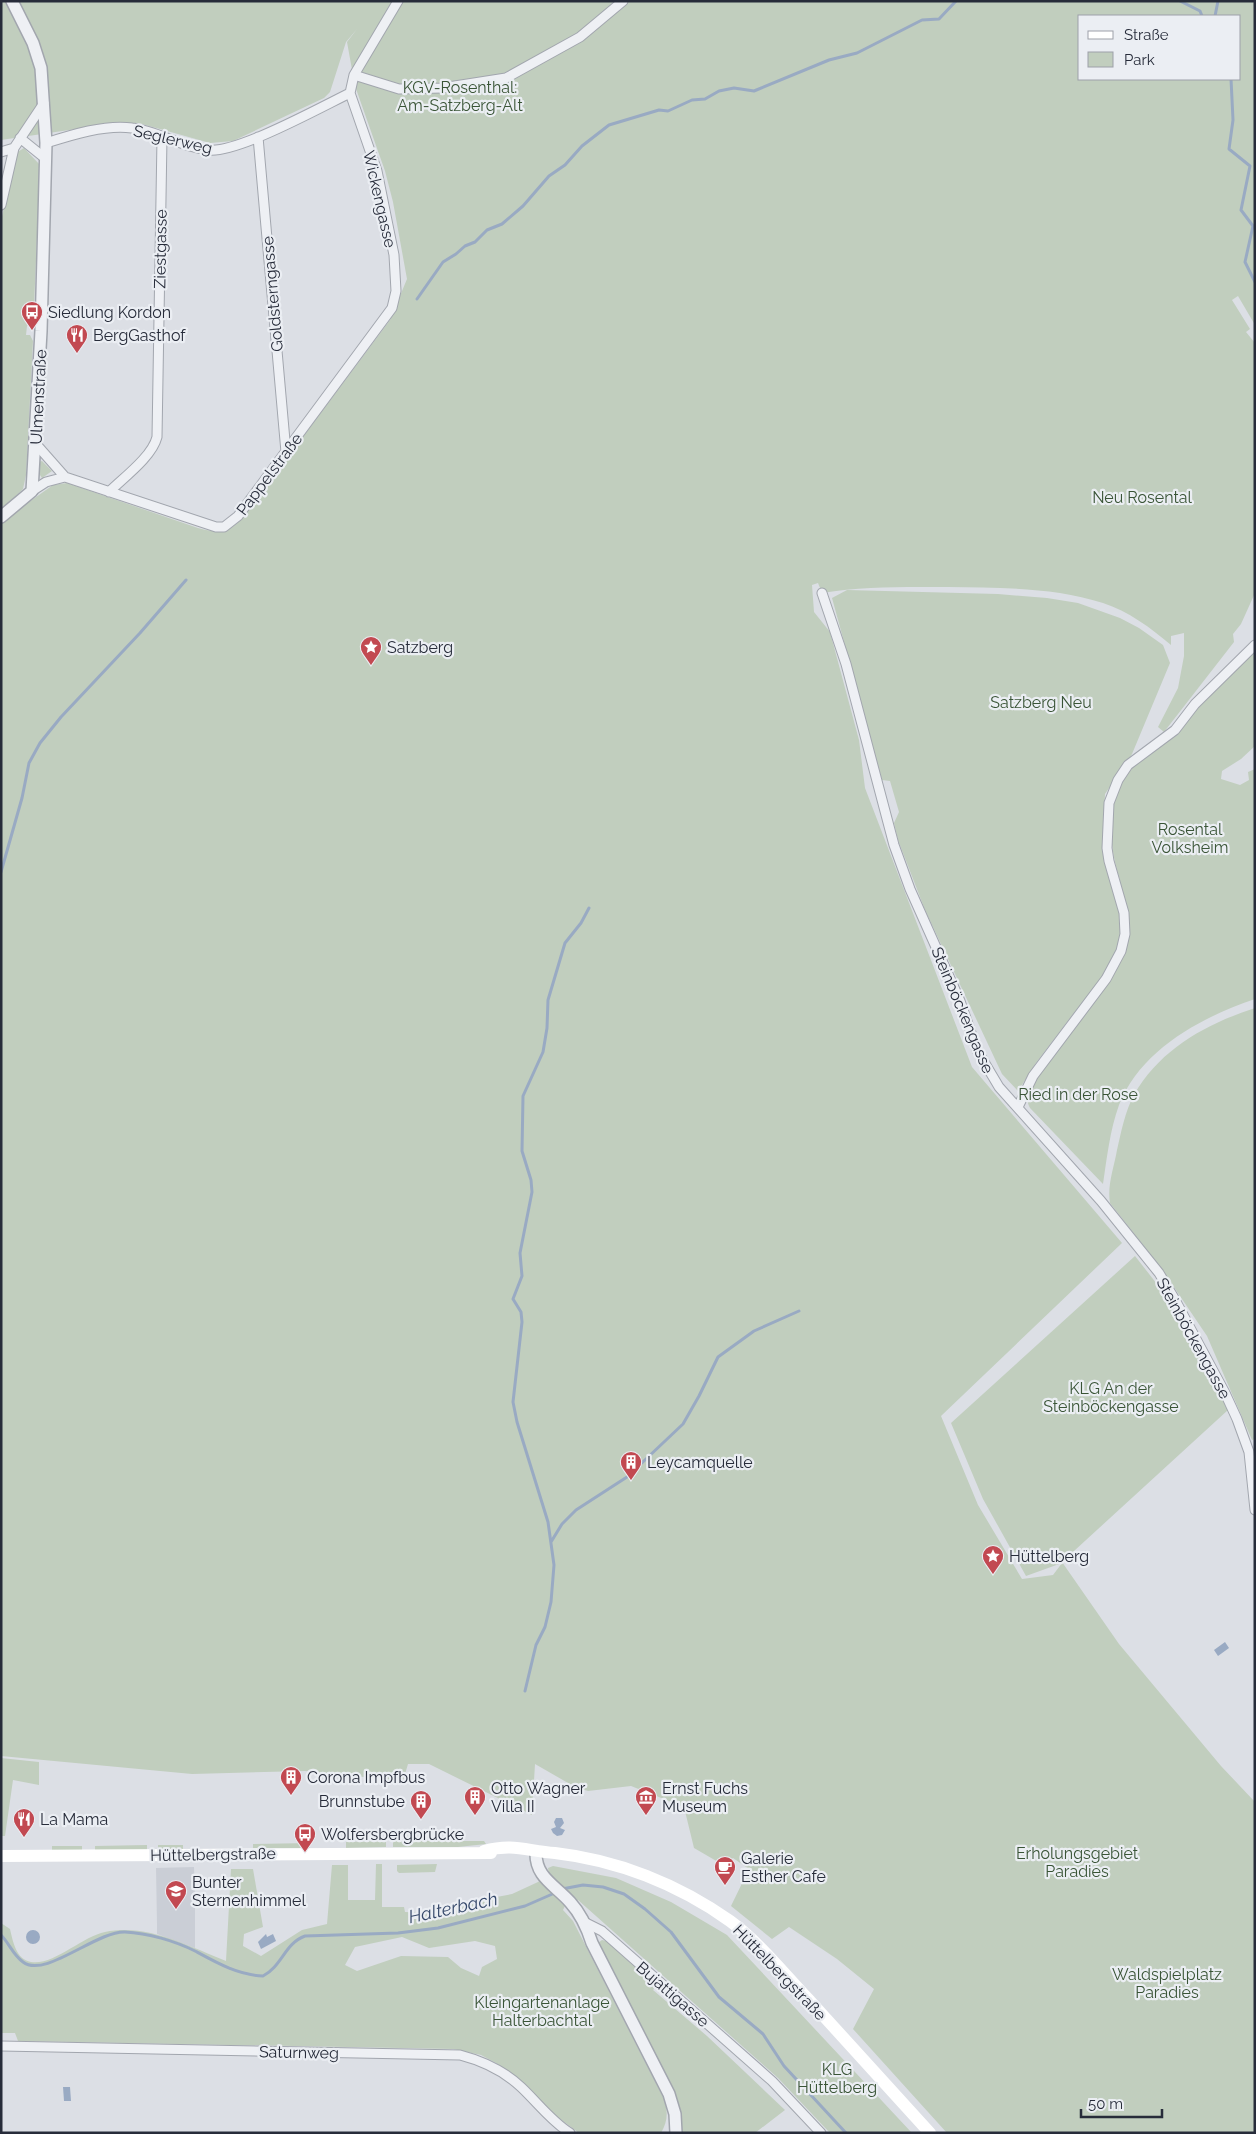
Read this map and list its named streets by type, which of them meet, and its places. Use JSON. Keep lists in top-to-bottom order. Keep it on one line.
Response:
{"streets":{"main road":["Hüttelbergstraße"],"street":["Seglerweg","Wickengasse","Ziestgasse","Goldsterngasse","Ulmenstraße","Pappelstraße","Steinböckengasse","Bujattigasse","Saturnweg"]},"crossings":[["Seglerweg","Wickengasse"],["Seglerweg","Ziestgasse"],["Seglerweg","Goldsterngasse"],["Seglerweg","Ulmenstraße"],["Wickengasse","Pappelstraße"],["Ziestgasse","Pappelstraße"],["Goldsterngasse","Pappelstraße"],["Ulmenstraße","Pappelstraße"],["Hüttelbergstraße","Bujattigasse"]],"water":["Halterbach"],"parks":["KGV-Rosenthal: Am-Satzberg-Alt","Neu Rosental","Satzberg Neu","Rosental Volksheim","Ried in der Rose","KLG An der Steinböckengasse","Erholungsgebiet Paradies","Waldspielplatz Paradies","Kleingartenanlage Halterbachtal","KLG Hüttelberg"],"places":{"bus stop":["Siedlung Kordon","Wolfersbergbrücke"],"restaurant":["BergGasthof","La Mama"],"place":["Satzberg","Hüttelberg"],"building":["Leycamquelle","Corona Impfbus","Otto Wagner Villa II","Brunnstube"],"museum":["Ernst Fuchs Museum"],"cafe":["Galerie Esther Cafe"],"school or university":["Bunter Sternenhimmel"]},"legend":["Straße","Park"],"scale_bar":"50 m"}
